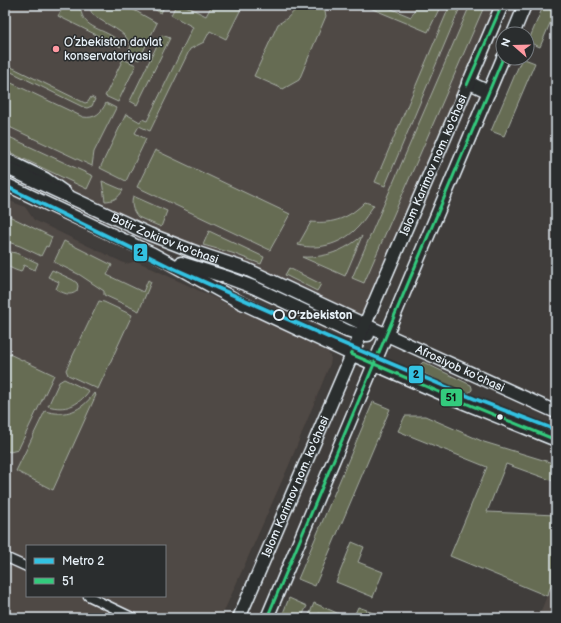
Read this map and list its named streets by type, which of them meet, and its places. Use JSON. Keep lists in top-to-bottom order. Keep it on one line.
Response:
{"streets":{"main road":["Islom Karimov nom. ko'chasi","Botir Zokirov ko'chasi","Afrosiyob ko'chasi"]},"crossings":[["Islom Karimov nom. ko'chasi","Botir Zokirov ko'chasi"],["Islom Karimov nom. ko'chasi","Afrosiyob ko'chasi"],["Botir Zokirov ko'chasi","Afrosiyob ko'chasi"]],"places":["O’zbekiston davlat konservatoriyasi","Oʻzbekiston"],"lines":["transit line 51","metro line 2"],"legend":["Metro 2","51"],"north":"left"}
